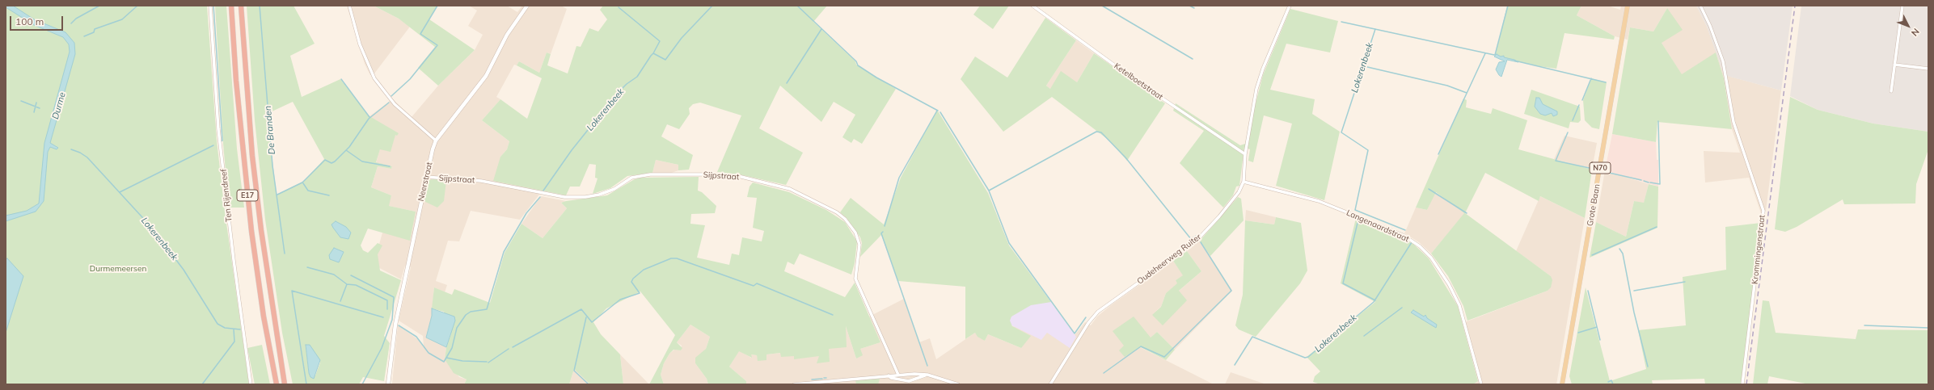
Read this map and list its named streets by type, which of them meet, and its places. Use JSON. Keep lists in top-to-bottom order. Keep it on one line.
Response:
{"streets":{"highway":["E17"],"main road":["N70","Grote Baan"],"street":["Ketelboetstraat","Sijpstraat","Neerstraat","Ten Rijendreef","Langenaardstraat","Krommingenstraat","Oudeheerweg Ruiter"]},"crossings":[["Ketelboetstraat","Oudeheerweg Ruiter"],["Sijpstraat","Neerstraat"],["Langenaardstraat","Oudeheerweg Ruiter"]],"water":["Lokerenbeek","Durme","De Branden"],"parks":["Durmemeersen"],"scale_bar":"100 m","north":"bottom right"}
